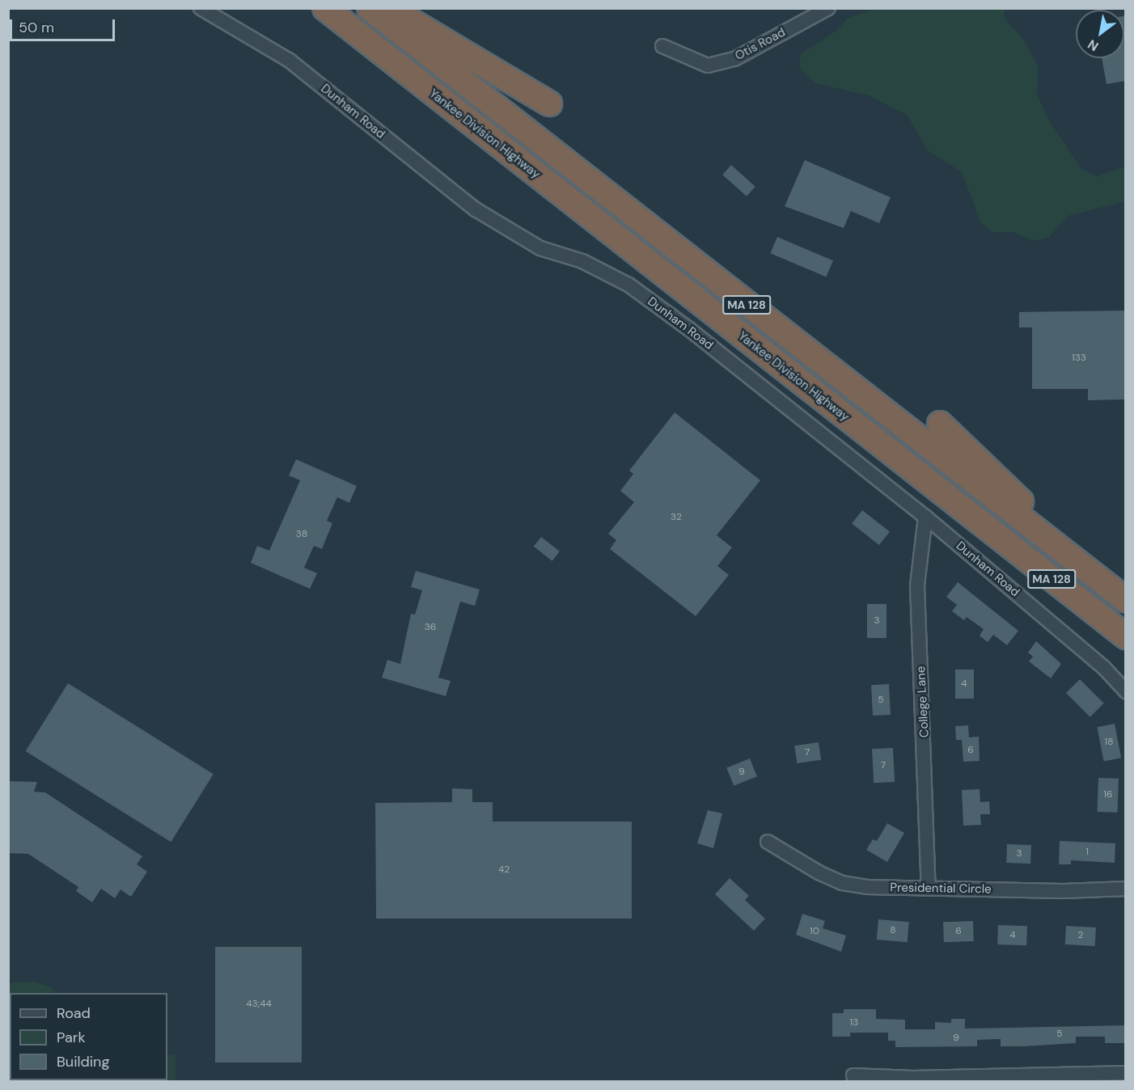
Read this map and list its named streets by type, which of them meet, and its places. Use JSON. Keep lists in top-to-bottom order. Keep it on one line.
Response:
{"streets":{"highway":["Yankee Division Highway","MA 128"],"street":["Otis Road","Dunham Road","College Lane","Presidential Circle"]},"crossings":[["Dunham Road","College Lane"],["College Lane","Presidential Circle"]],"house_numbers":["133","32","38","3","36","4","5","18","6","7","7","9","16","1","3","42","8","10","6","4","2","43;44","13","5","9"],"legend":["Road","Park","Building"],"scale_bar":"50 m","north":"bottom left"}
